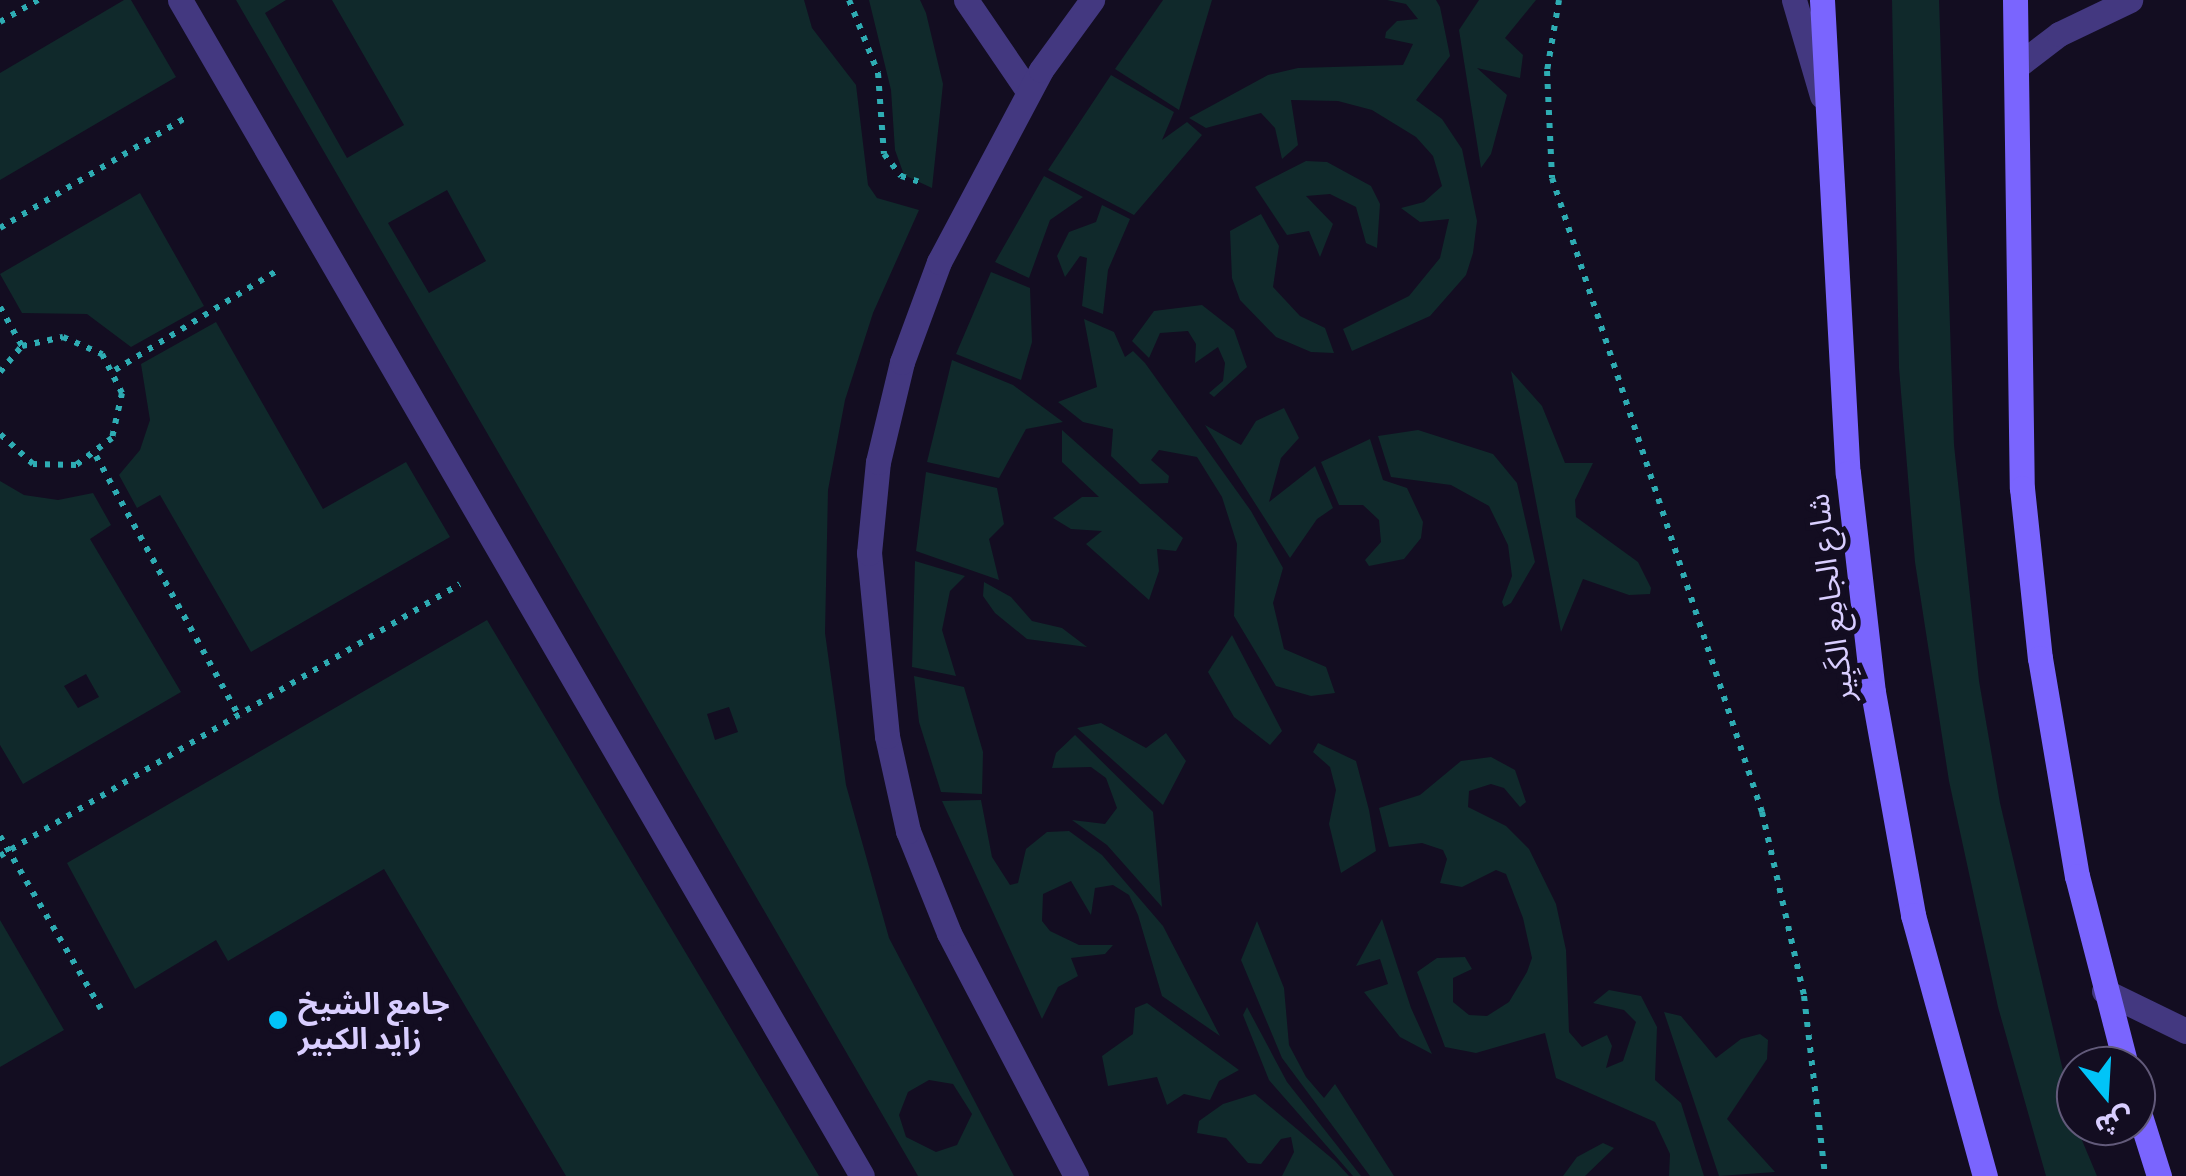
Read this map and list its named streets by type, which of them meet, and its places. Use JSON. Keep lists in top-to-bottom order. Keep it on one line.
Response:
{"streets":{"main road":["شارع الجامِع الكَبِير"]},"places":["جامع الشيخ زايد الكبير"],"north":"bottom"}
